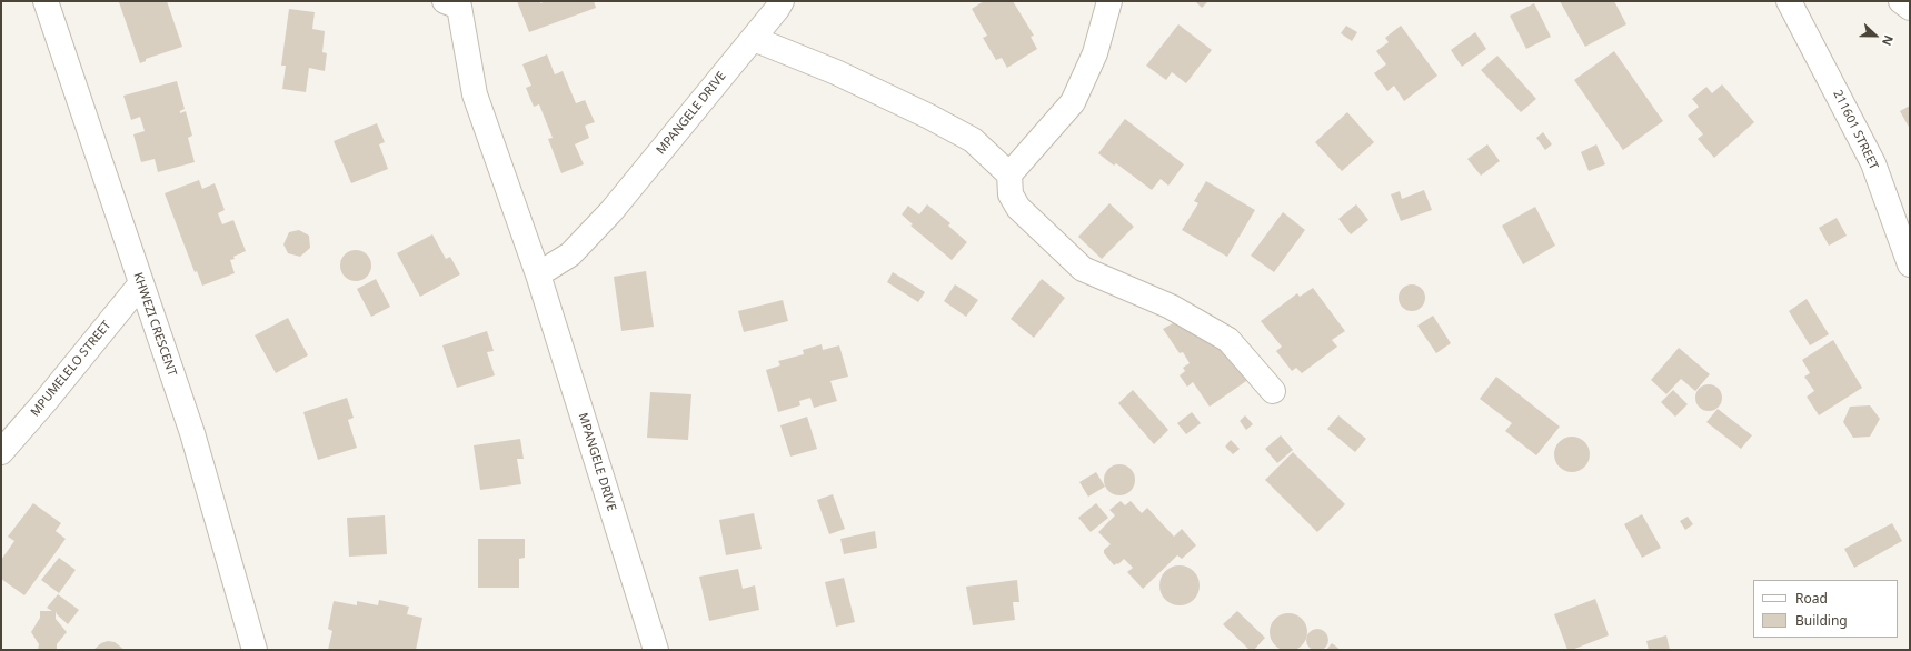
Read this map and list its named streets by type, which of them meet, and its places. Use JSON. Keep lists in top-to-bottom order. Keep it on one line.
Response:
{"streets":{"street":["MPANGELE DRIVE","211601 STREET","KHWEZI CRESCENT","MPUMELELO STREET"]},"crossings":[["KHWEZI CRESCENT","MPUMELELO STREET"]],"legend":["Road","Building"],"north":"right"}
